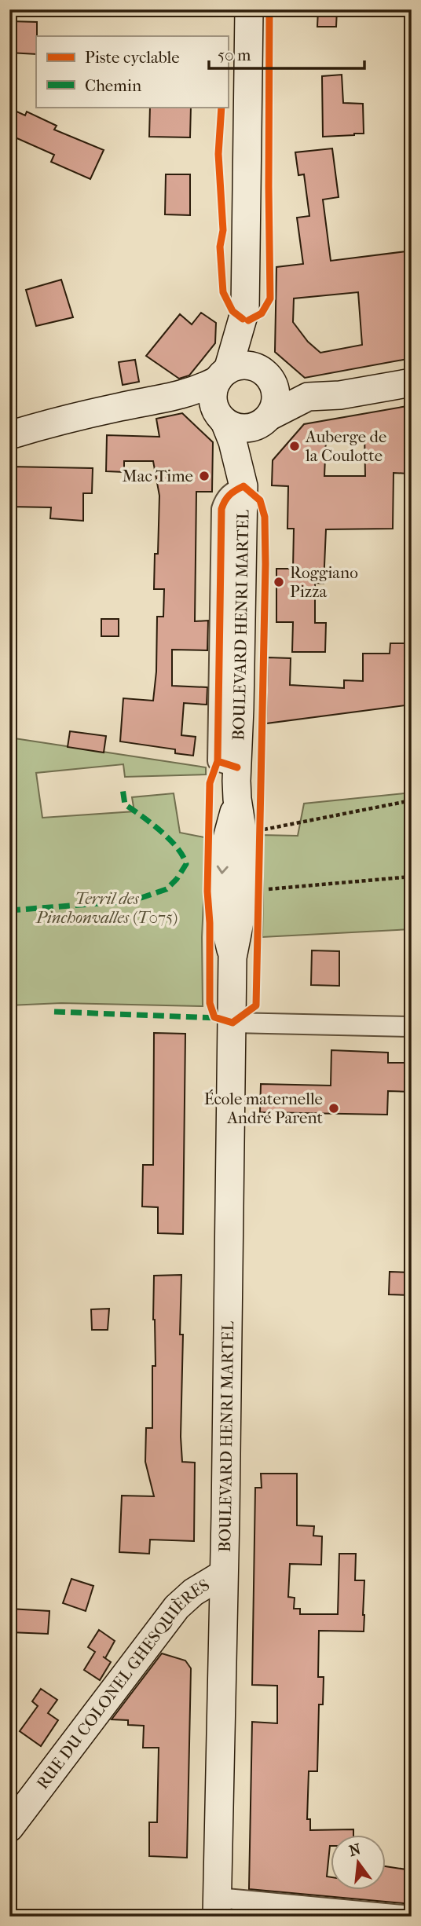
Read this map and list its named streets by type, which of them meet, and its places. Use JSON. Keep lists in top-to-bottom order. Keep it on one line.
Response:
{"streets":{"main road":["BOULEVARD HENRI MARTEL","RUE DU COLONEL GHESQUIÈRES"]},"crossings":[["BOULEVARD HENRI MARTEL","RUE DU COLONEL GHESQUIÈRES"]],"parks":["Terril des Pinchonvalles (T075)"],"places":["Auberge de la Coulotte","Mac Time","Roggiano Pizza","École maternelle André Parent"],"legend":["Piste cyclable","Chemin"],"scale_bar":"50 m","north":"top"}
